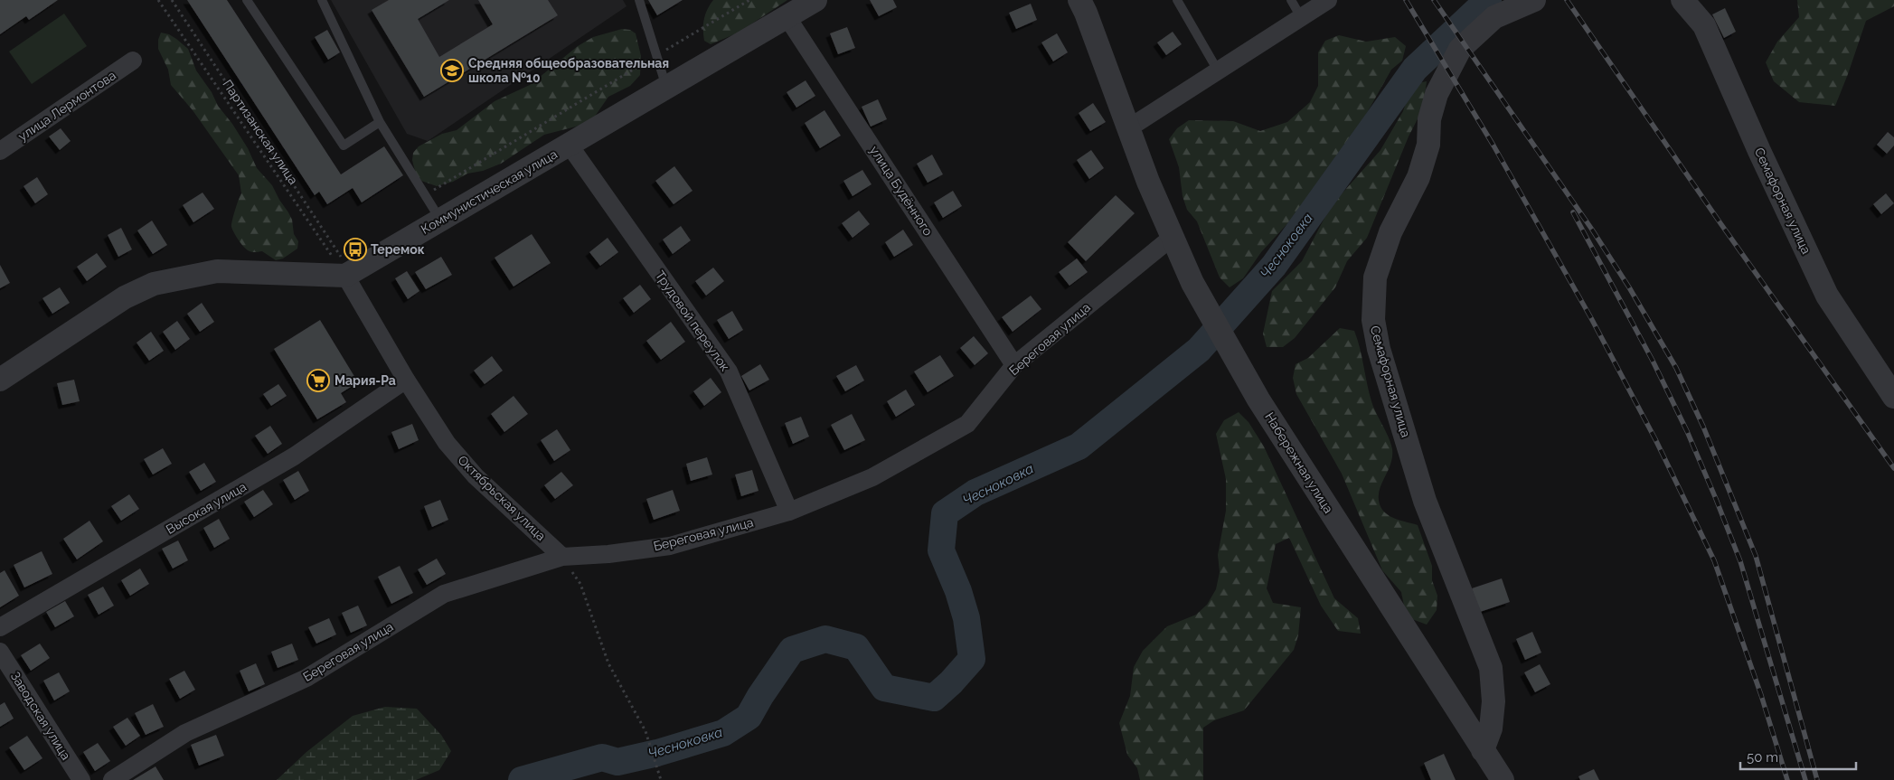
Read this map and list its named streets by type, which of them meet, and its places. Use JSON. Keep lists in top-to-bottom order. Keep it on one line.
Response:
{"streets":{"street":["улица Лермонтова","улица Будённого","Коммунистическая улица","Семафорная улица","Трудовой переулок","Береговая улица","Набережная улица","Октябрьская улица","Высокая улица","Заводская улица"],"path":["Партизанская улица"]},"crossings":[["Партизанская улица","Коммунистическая улица"],["Партизанская улица","Октябрьская улица"],["улица Будённого","Коммунистическая улица"],["улица Будённого","Береговая улица"],["Коммунистическая улица","Трудовой переулок"],["Коммунистическая улица","Октябрьская улица"],["Семафорная улица","Набережная улица"],["Трудовой переулок","Береговая улица"],["Береговая улица","Набережная улица"],["Береговая улица","Октябрьская улица"],["Октябрьская улица","Высокая улица"]],"water":["Чесноковка"],"places":{"school or university":["Средняя общеобразовательная школа №10"],"bus stop":["Теремок"],"supermarket":["Мария-Ра"]},"scale_bar":"50 m"}
